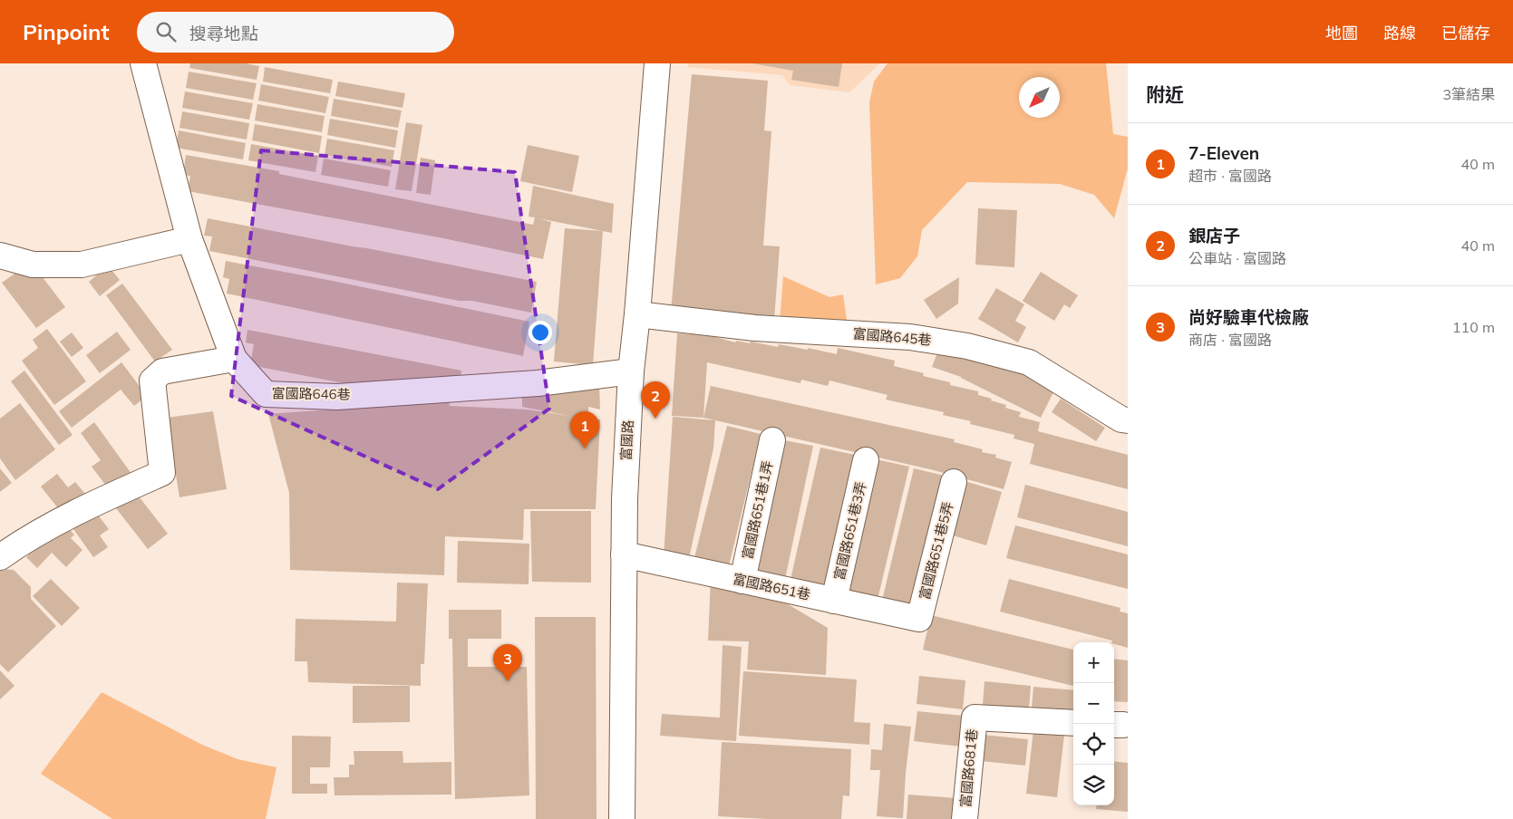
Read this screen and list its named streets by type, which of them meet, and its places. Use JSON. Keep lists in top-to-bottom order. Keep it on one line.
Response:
{"streets":{"street":["富國路645巷","富國路646巷","富國路","富國路651巷1弄","富國路651巷3弄","富國路651巷5弄","富國路651巷","富國路681巷"]},"crossings":[["富國路645巷","富國路"],["富國路646巷","富國路"],["富國路","富國路651巷"],["富國路651巷1弄","富國路651巷"],["富國路651巷3弄","富國路651巷"],["富國路651巷5弄","富國路651巷"]],"north":"bottom left","page":{"header":"Pinpoint","search":"搜尋地點","nav":["地圖","路線","已儲存"],"heading":["附近","3筆結果"],"list":[{"mark":"1","name":"7-Eleven","note":"超市 · 富國路","value":"40 m"},{"mark":"2","name":"銀店子","note":"公車站 · 富國路","value":"40 m"},{"mark":"3","name":"尚好驗車代檢廠","note":"商店 · 富國路","value":"110 m"}],"pins":["2","1","3"],"map_buttons":["+","−"]}}
